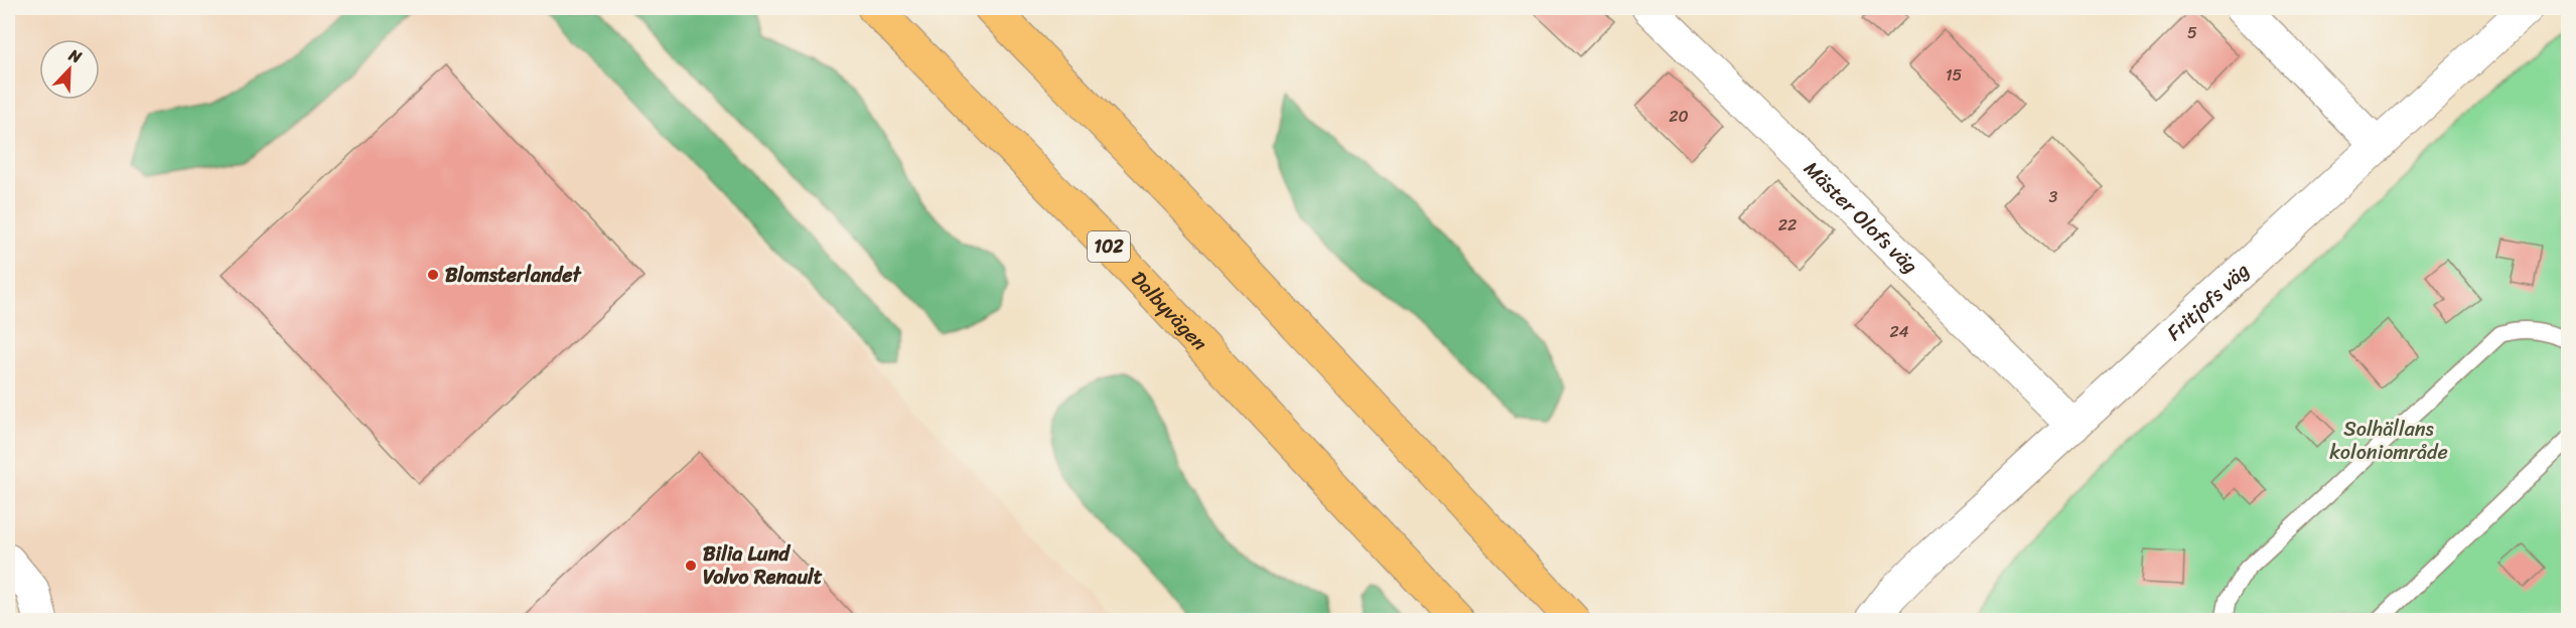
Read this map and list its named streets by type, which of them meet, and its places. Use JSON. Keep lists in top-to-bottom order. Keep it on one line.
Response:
{"streets":{"main road":["102","Dalbyvägen"],"street":["Mäster Olofs väg","Fritjofs väg"]},"crossings":[["Mäster Olofs väg","Fritjofs väg"]],"parks":["Solhällans koloniområde"],"places":["Blomsterlandet","Bilia Lund Volvo Renault"],"house_numbers":["5","15","20","3","22","24"],"north":"top right"}
